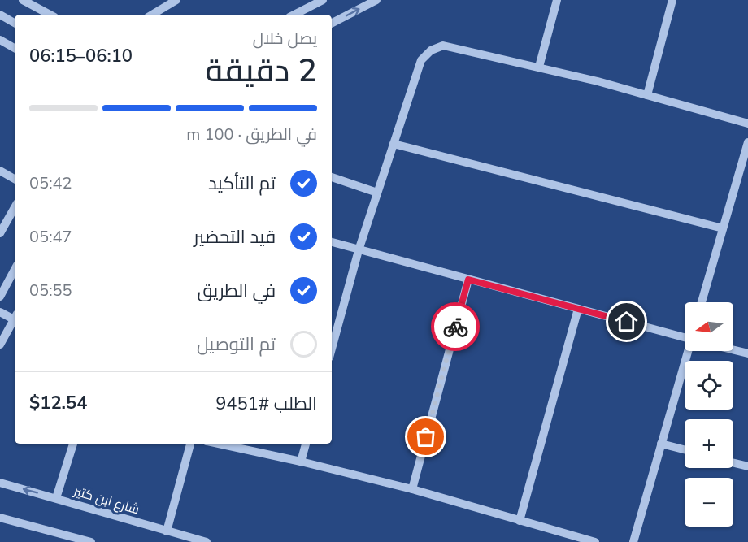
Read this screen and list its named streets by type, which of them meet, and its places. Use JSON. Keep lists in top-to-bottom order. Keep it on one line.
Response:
{"streets":{"street":["شارع ابن كثير"]},"north":"left","page":{"heading":["2 دقيقة","يصل خلال","06:10–06:15"],"panel":["الطلب #9451","$12.54"],"bar":"في الطريق · 100 m","list":[["تم التأكيد","05:42"],["قيد التحضير","05:47"],["في الطريق","05:55"],"تم التوصيل"],"map_buttons":["+","−"]}}
